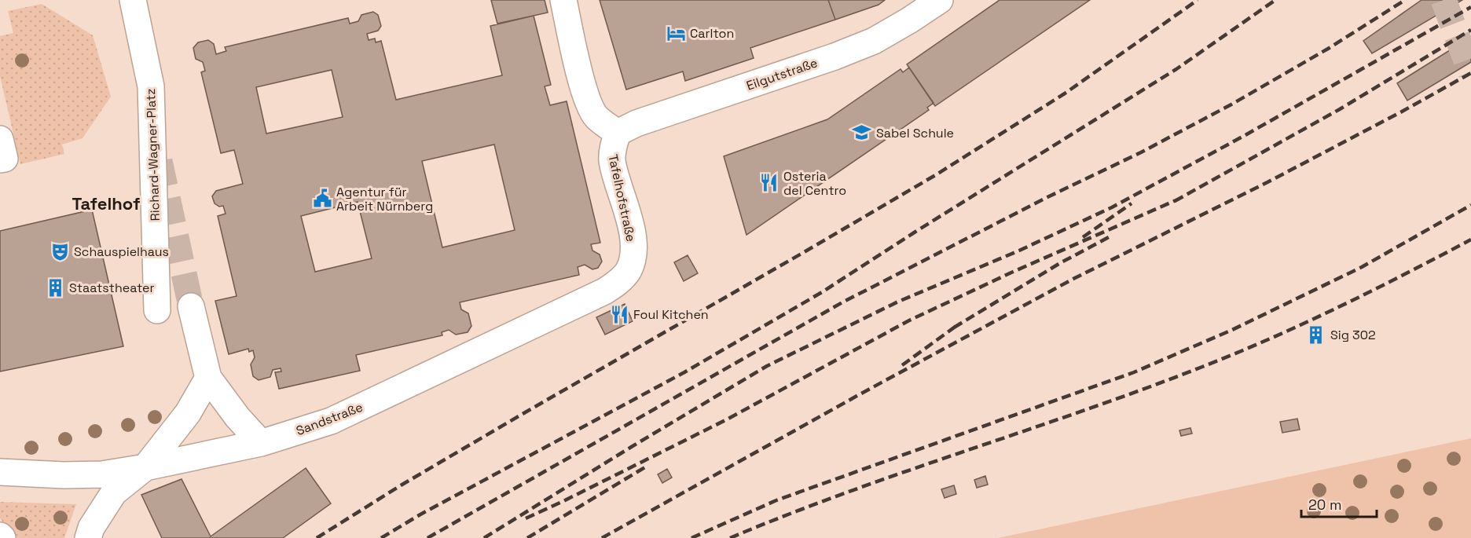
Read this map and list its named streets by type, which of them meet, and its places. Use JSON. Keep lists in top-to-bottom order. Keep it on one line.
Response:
{"streets":{"street":["Eilgutstraße","Richard-Wagner-Platz","Tafelhofstraße","Sandstraße"]},"crossings":[["Eilgutstraße","Tafelhofstraße"],["Tafelhofstraße","Sandstraße"]],"districts":["Tafelhof"],"places":{"hotel":["Carlton"],"school or university":["Sabel Schule"],"restaurant":["Osteria del Centro","Foul Kitchen"],"public building":["Agentur für Arbeit Nürnberg"],"theatre":["Schauspielhaus"],"building":["Staatstheater","Sig 302"]},"scale_bar":"20 m"}
